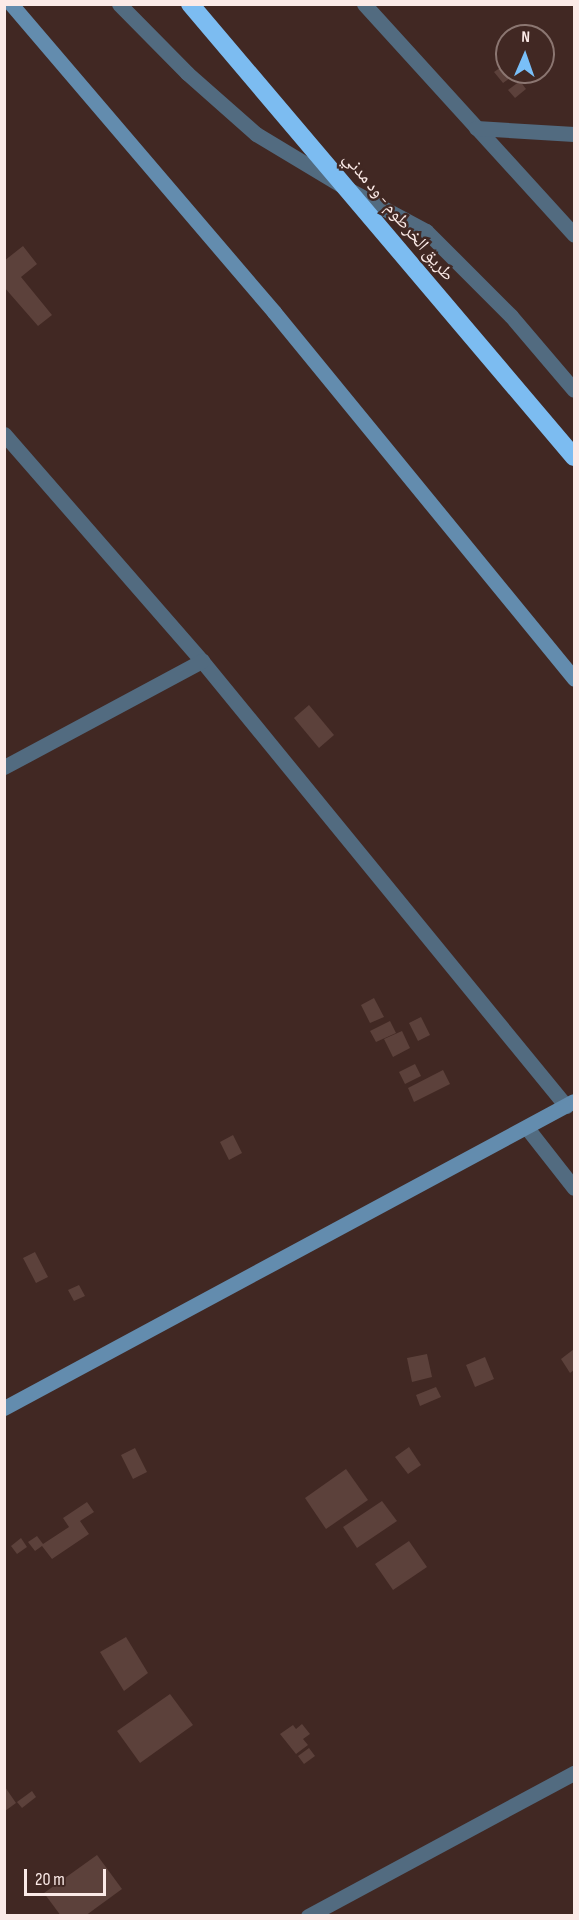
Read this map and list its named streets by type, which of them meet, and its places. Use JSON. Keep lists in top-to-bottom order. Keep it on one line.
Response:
{"streets":{"highway":["طريق الخرطوم - ود مدني"]},"scale_bar":"20 m","north":"top"}
